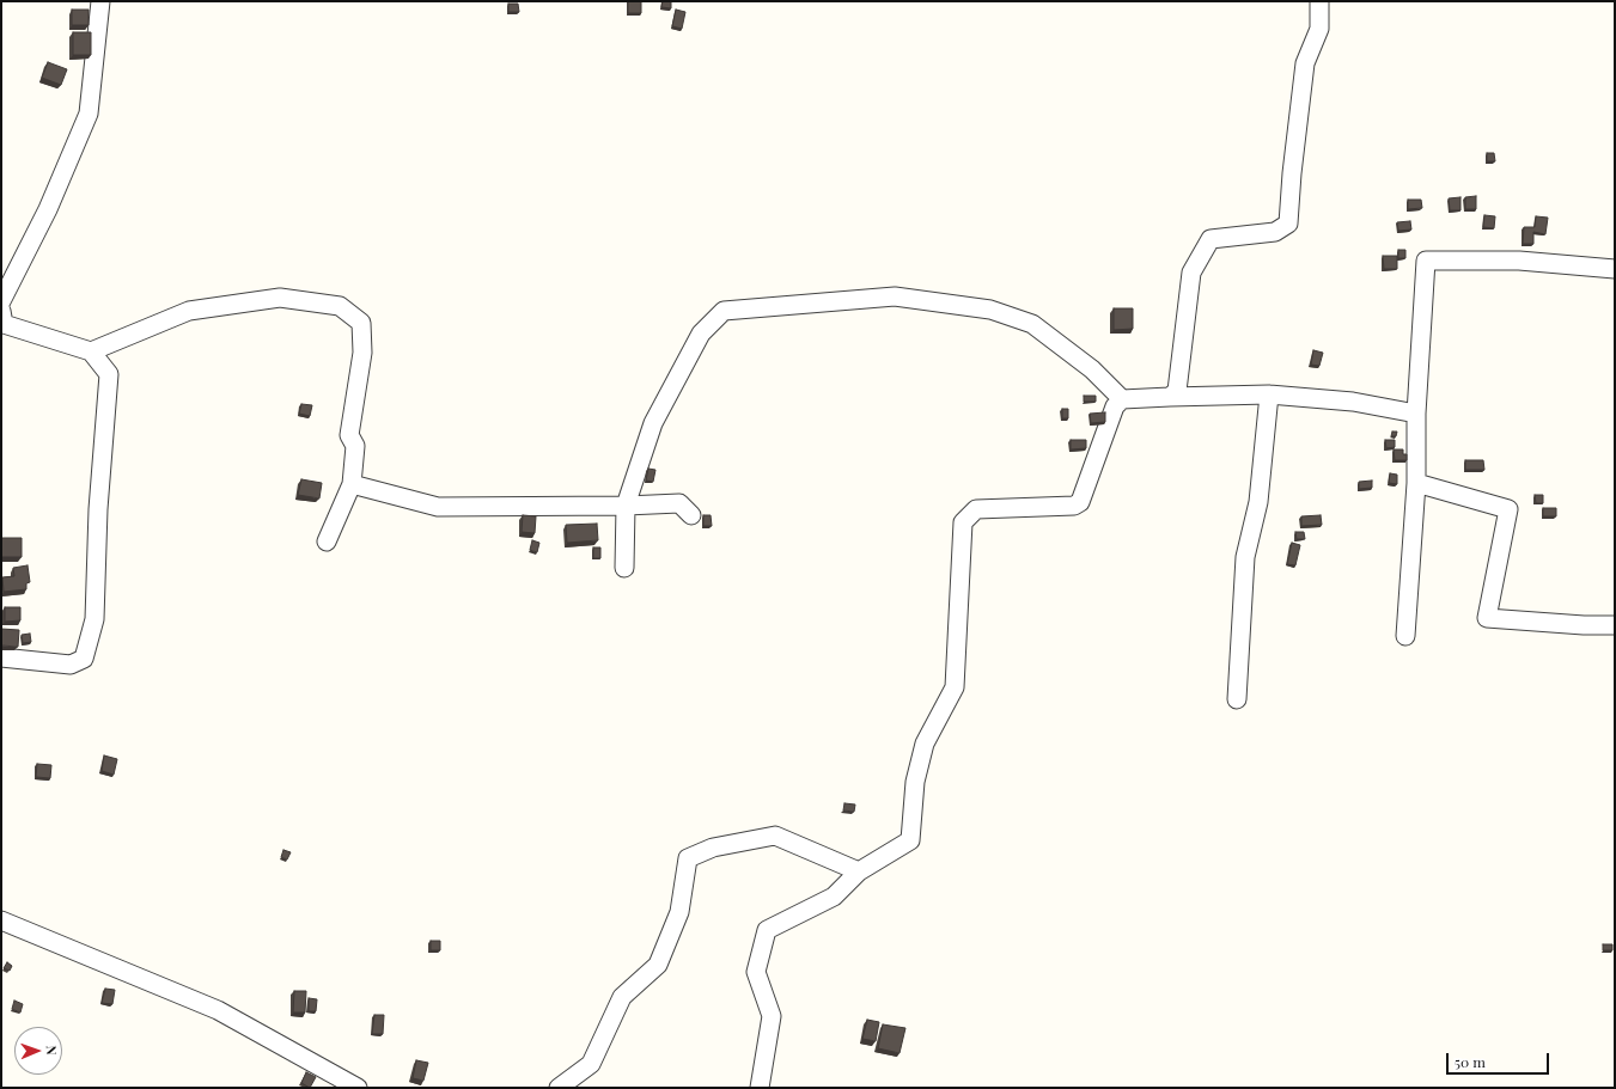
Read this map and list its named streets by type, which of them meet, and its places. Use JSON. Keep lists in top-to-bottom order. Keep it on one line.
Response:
{"scale_bar":"50 m","north":"right"}
